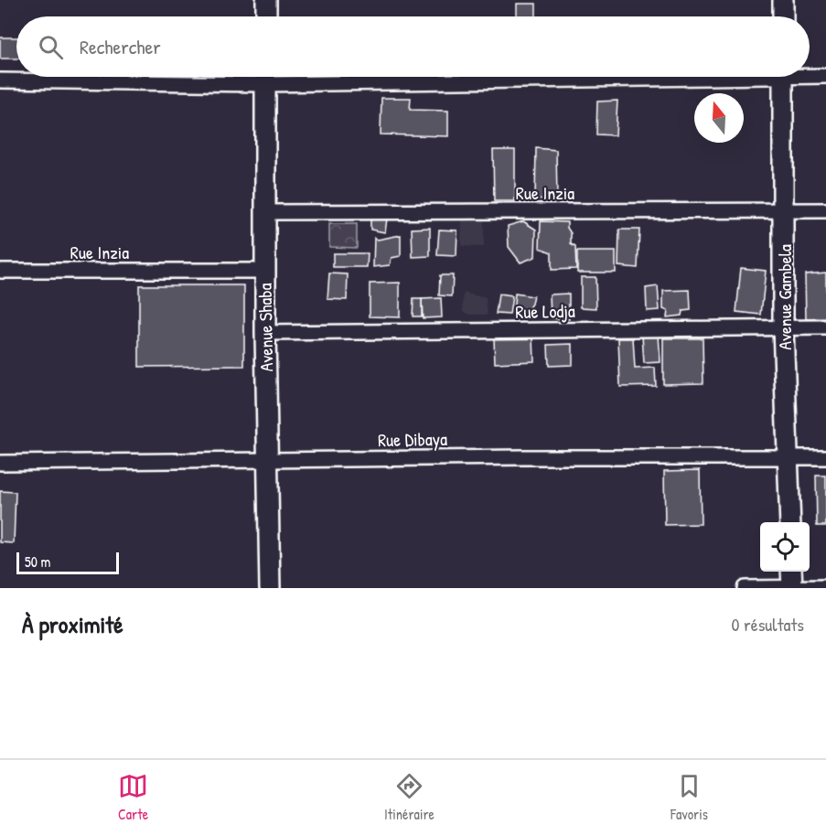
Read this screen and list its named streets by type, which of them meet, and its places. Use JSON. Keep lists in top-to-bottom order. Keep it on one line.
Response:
{"streets":{"street":["Rue Inzia","Avenue Gambela","Rue Lodja","Avenue Shaba","Rue Dibaya"]},"crossings":[["Rue Inzia","Avenue Gambela"],["Rue Inzia","Avenue Shaba"],["Avenue Gambela","Rue Lodja"],["Avenue Gambela","Rue Dibaya"],["Rue Lodja","Avenue Shaba"],["Avenue Shaba","Rue Dibaya"]],"scale_bar":"50 m","north":"top","page":{"search":"Rechercher","scale":"50 m","heading":["À proximité","0 résultats"],"nav":["Carte","Itinéraire","Favoris"]}}
